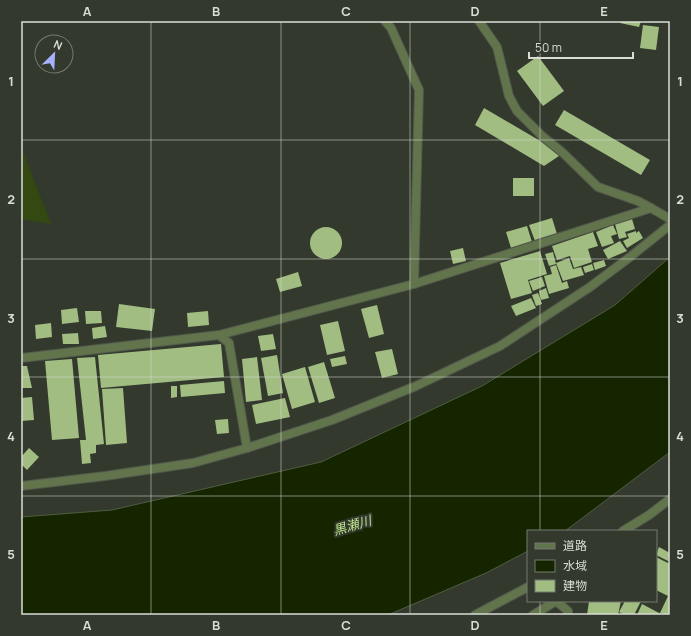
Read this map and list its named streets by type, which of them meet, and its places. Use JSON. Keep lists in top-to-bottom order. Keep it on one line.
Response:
{"water":["黒瀬川"],"legend":["道路","水域","建物"],"scale_bar":"50 m","north":"top right","grid":{"columns":["A","B","C","D","E"],"rows":["1","2","3","4","5"]}}
